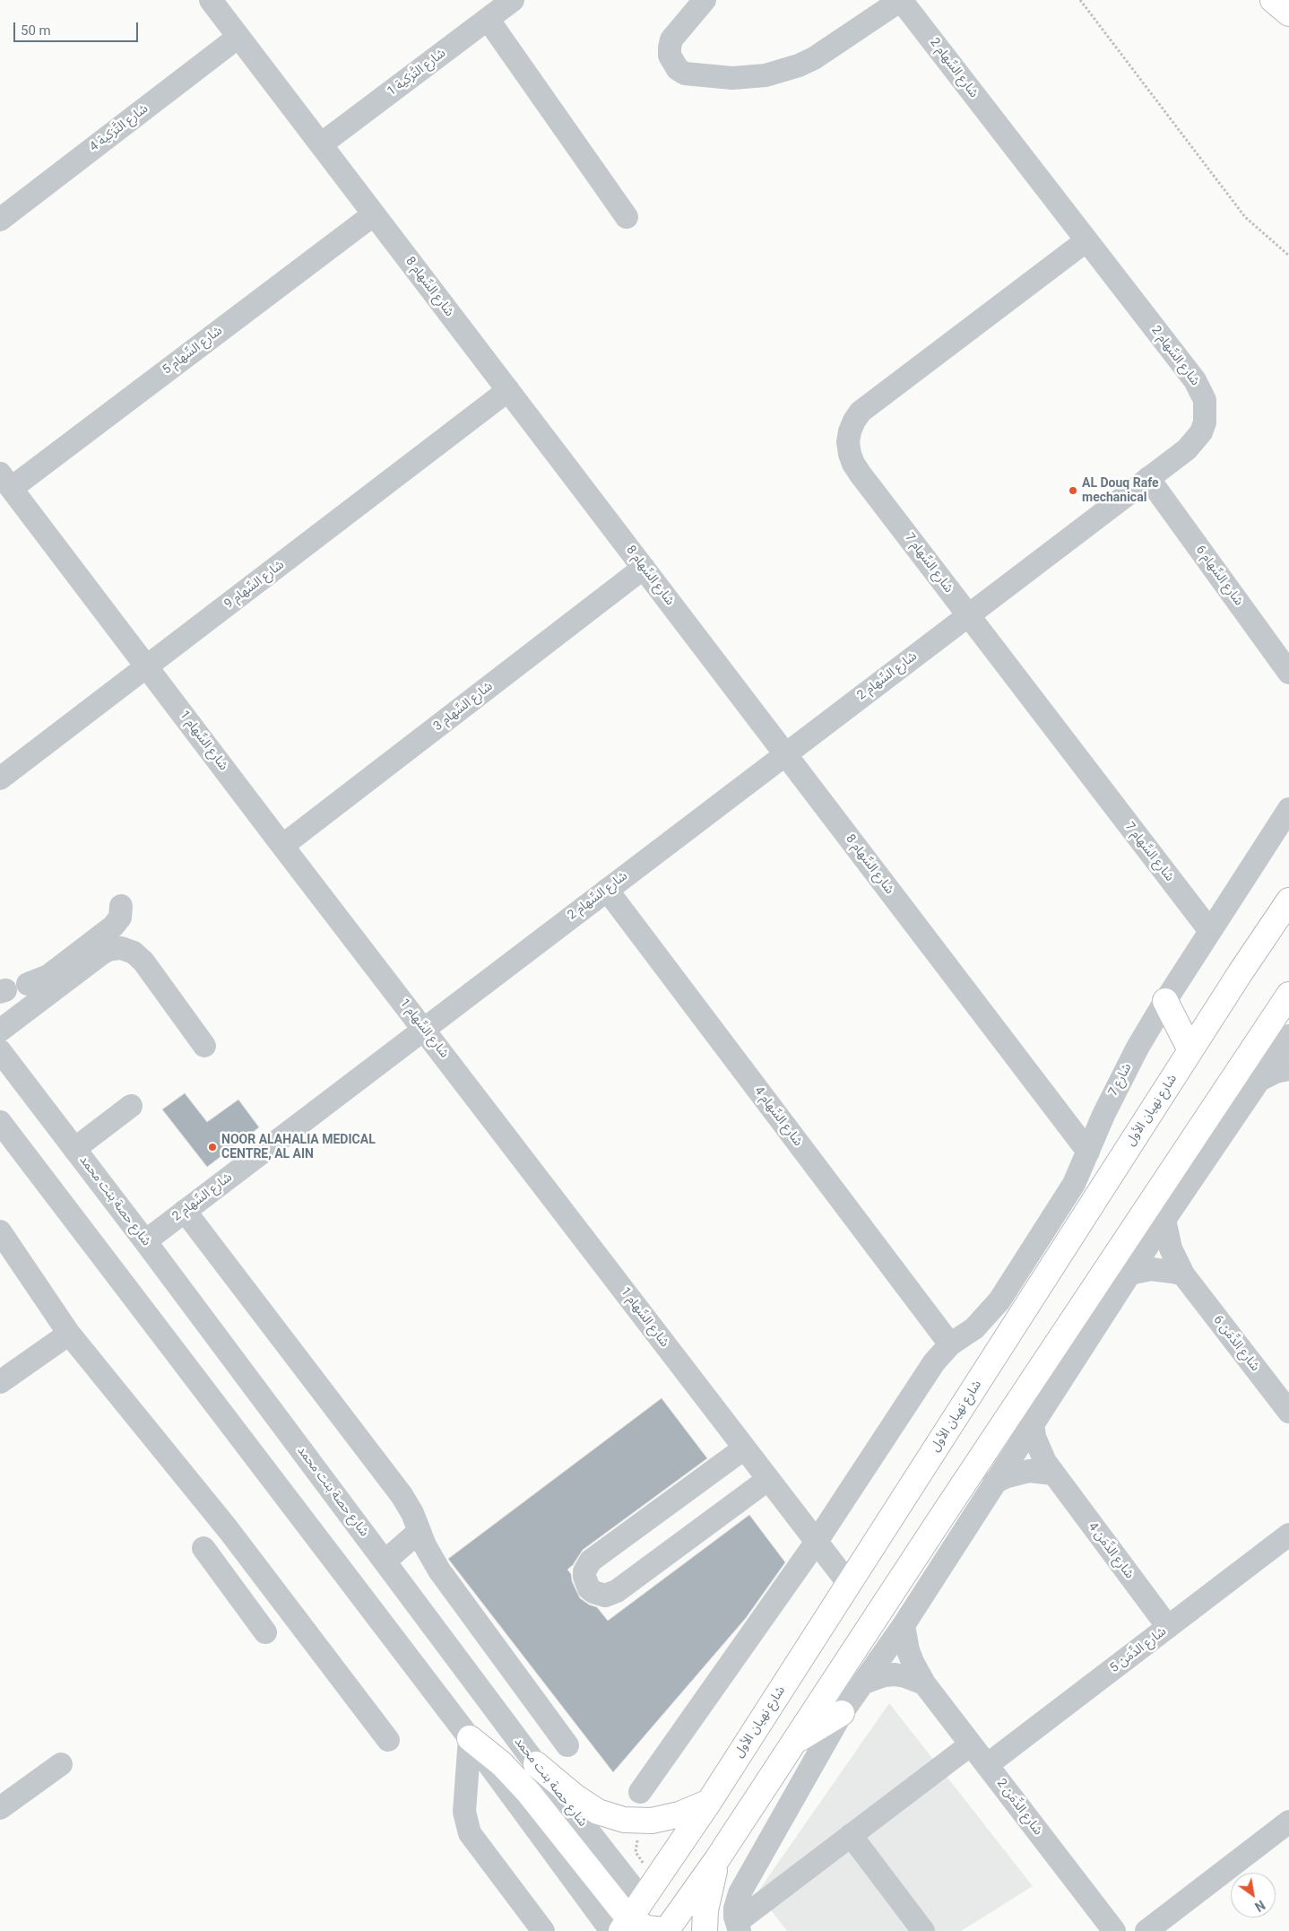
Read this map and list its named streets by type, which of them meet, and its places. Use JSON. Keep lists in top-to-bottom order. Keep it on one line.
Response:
{"streets":{"main road":["شارع نهيان الأول"],"street":["شارع السِّهام 2","شارع التَّزكية 1","شارع التَّزكية 4","شارع السِّهام 8","شارع السِّهام 5","شارع السِّهام 7","شارع السِّهام 6","شارع السِّهام 9","شارع السِّهام 3","شارع السِّهام 1","شارع 7","شارع السِّهام 4","شارع حصة بنت محمد","شارع الدِّمَن 6","شارع الدِّمَن 4","شارع الدِّمَن 5","شارع الدِّمَن 2"]},"crossings":[["شارع السِّهام 2","شارع السِّهام 8"],["شارع السِّهام 2","شارع السِّهام 7"],["شارع السِّهام 2","شارع السِّهام 6"],["شارع السِّهام 2","شارع السِّهام 1"],["شارع السِّهام 2","شارع السِّهام 4"],["شارع السِّهام 2","شارع حصة بنت محمد"],["شارع التَّزكية 1","شارع السِّهام 8"],["شارع التَّزكية 4","شارع السِّهام 8"],["شارع السِّهام 8","شارع السِّهام 5"],["شارع السِّهام 8","شارع السِّهام 9"],["شارع السِّهام 8","شارع السِّهام 3"],["شارع السِّهام 8","شارع 7"],["شارع السِّهام 5","شارع السِّهام 1"],["شارع السِّهام 7","شارع 7"],["شارع السِّهام 9","شارع السِّهام 1"],["شارع السِّهام 3","شارع السِّهام 1"],["شارع السِّهام 1","شارع 7"],["شارع السِّهام 1","شارع نهيان الأول"],["شارع 7","شارع السِّهام 4"],["شارع نهيان الأول","شارع حصة بنت محمد"],["شارع الدِّمَن 4","شارع الدِّمَن 5"],["شارع الدِّمَن 5","شارع الدِّمَن 2"]],"places":["AL Douq Rafe mechanical","NOOR ALAHALIA MEDICAL CENTRE, AL AIN"],"scale_bar":"50 m","north":"bottom right"}
